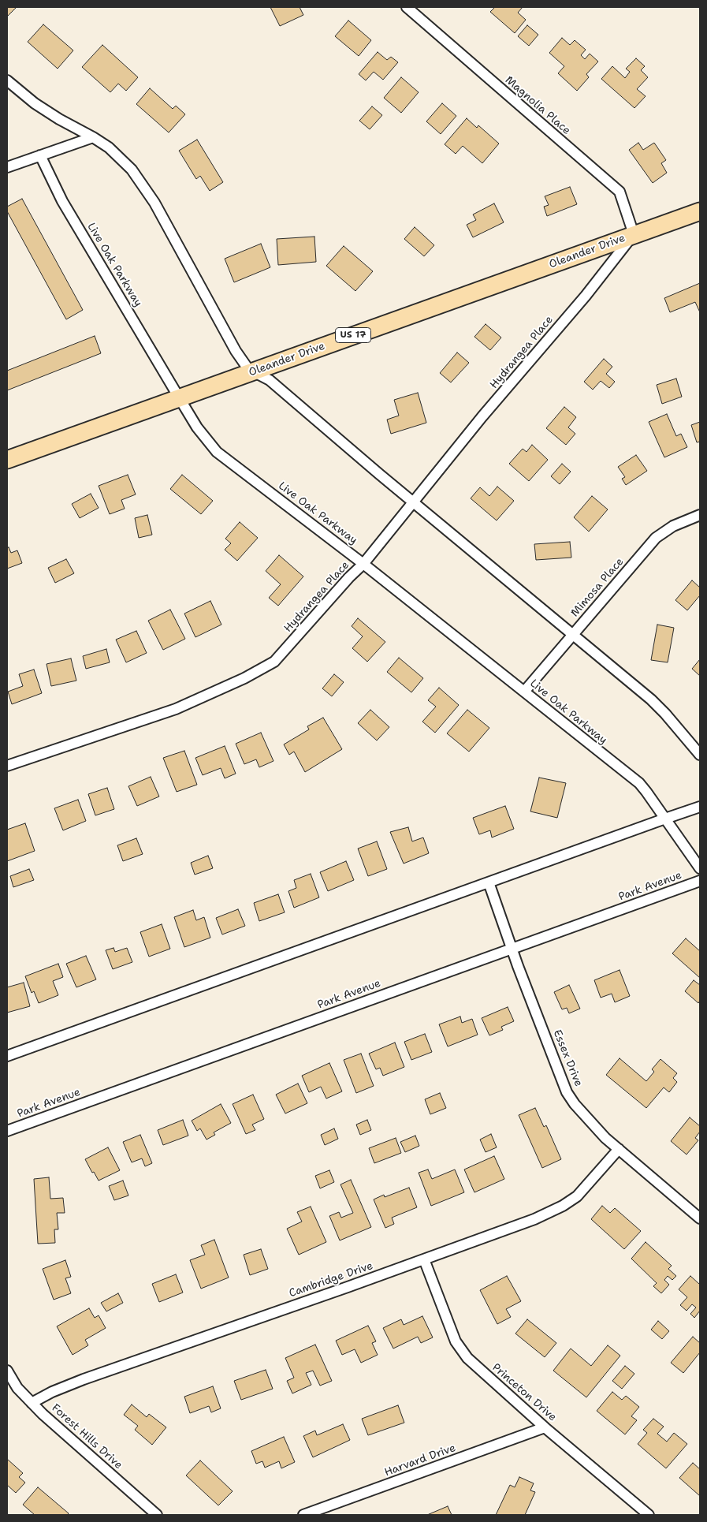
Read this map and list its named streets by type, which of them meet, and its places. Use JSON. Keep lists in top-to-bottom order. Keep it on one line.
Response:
{"streets":{"main road":["Oleander Drive","US 17"],"street":["Magnolia Place","Live Oak Parkway","Hydrangea Place","Mimosa Place","Park Avenue","Essex Drive","Cambridge Drive","Princeton Drive","Forest Hills Drive","Harvard Drive"]},"crossings":[["Magnolia Place","Oleander Drive"],["Magnolia Place","Hydrangea Place"],["Oleander Drive","Live Oak Parkway"],["Oleander Drive","Hydrangea Place"],["Live Oak Parkway","Hydrangea Place"],["Live Oak Parkway","Mimosa Place"],["Park Avenue","Essex Drive"],["Essex Drive","Cambridge Drive"],["Cambridge Drive","Princeton Drive"],["Cambridge Drive","Forest Hills Drive"],["Princeton Drive","Harvard Drive"]]}
